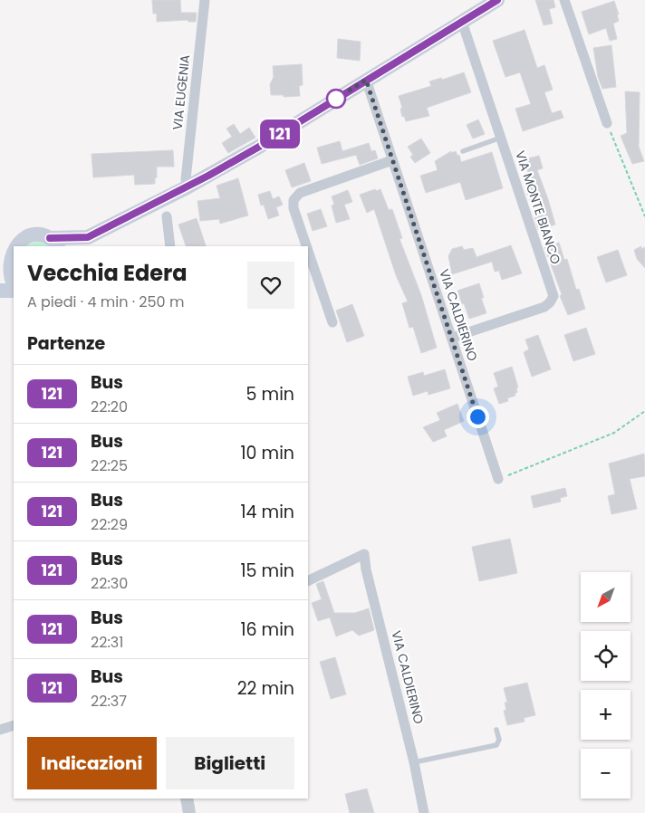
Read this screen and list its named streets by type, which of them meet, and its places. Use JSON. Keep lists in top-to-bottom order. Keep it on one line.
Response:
{"streets":{"street":["VIA EUGENIA","VIA MONTE BIANCO","VIA CALDIERINO"]},"crossings":[["VIA MONTE BIANCO","VIA CALDIERINO"]],"lines":["bus line 121"],"north":"bottom left","page":{"on_map":"121","heading":[["Vecchia Edera","A piedi · 4 min · 250 m"],"Partenze"],"list":[{"mark":"121","name":"Bus","note":"22:20","value":"5 min"},{"mark":"121","name":"Bus","note":"22:25","value":"10 min"},{"mark":"121","name":"Bus","note":"22:29","value":"14 min"},{"mark":"121","name":"Bus","note":"22:30","value":"15 min"},{"mark":"121","name":"Bus","note":"22:31","value":"16 min"},{"mark":"121","name":"Bus","note":"22:37","value":"22 min"}],"map_buttons":["+","−"],"buttons":["Indicazioni","Biglietti"]}}
